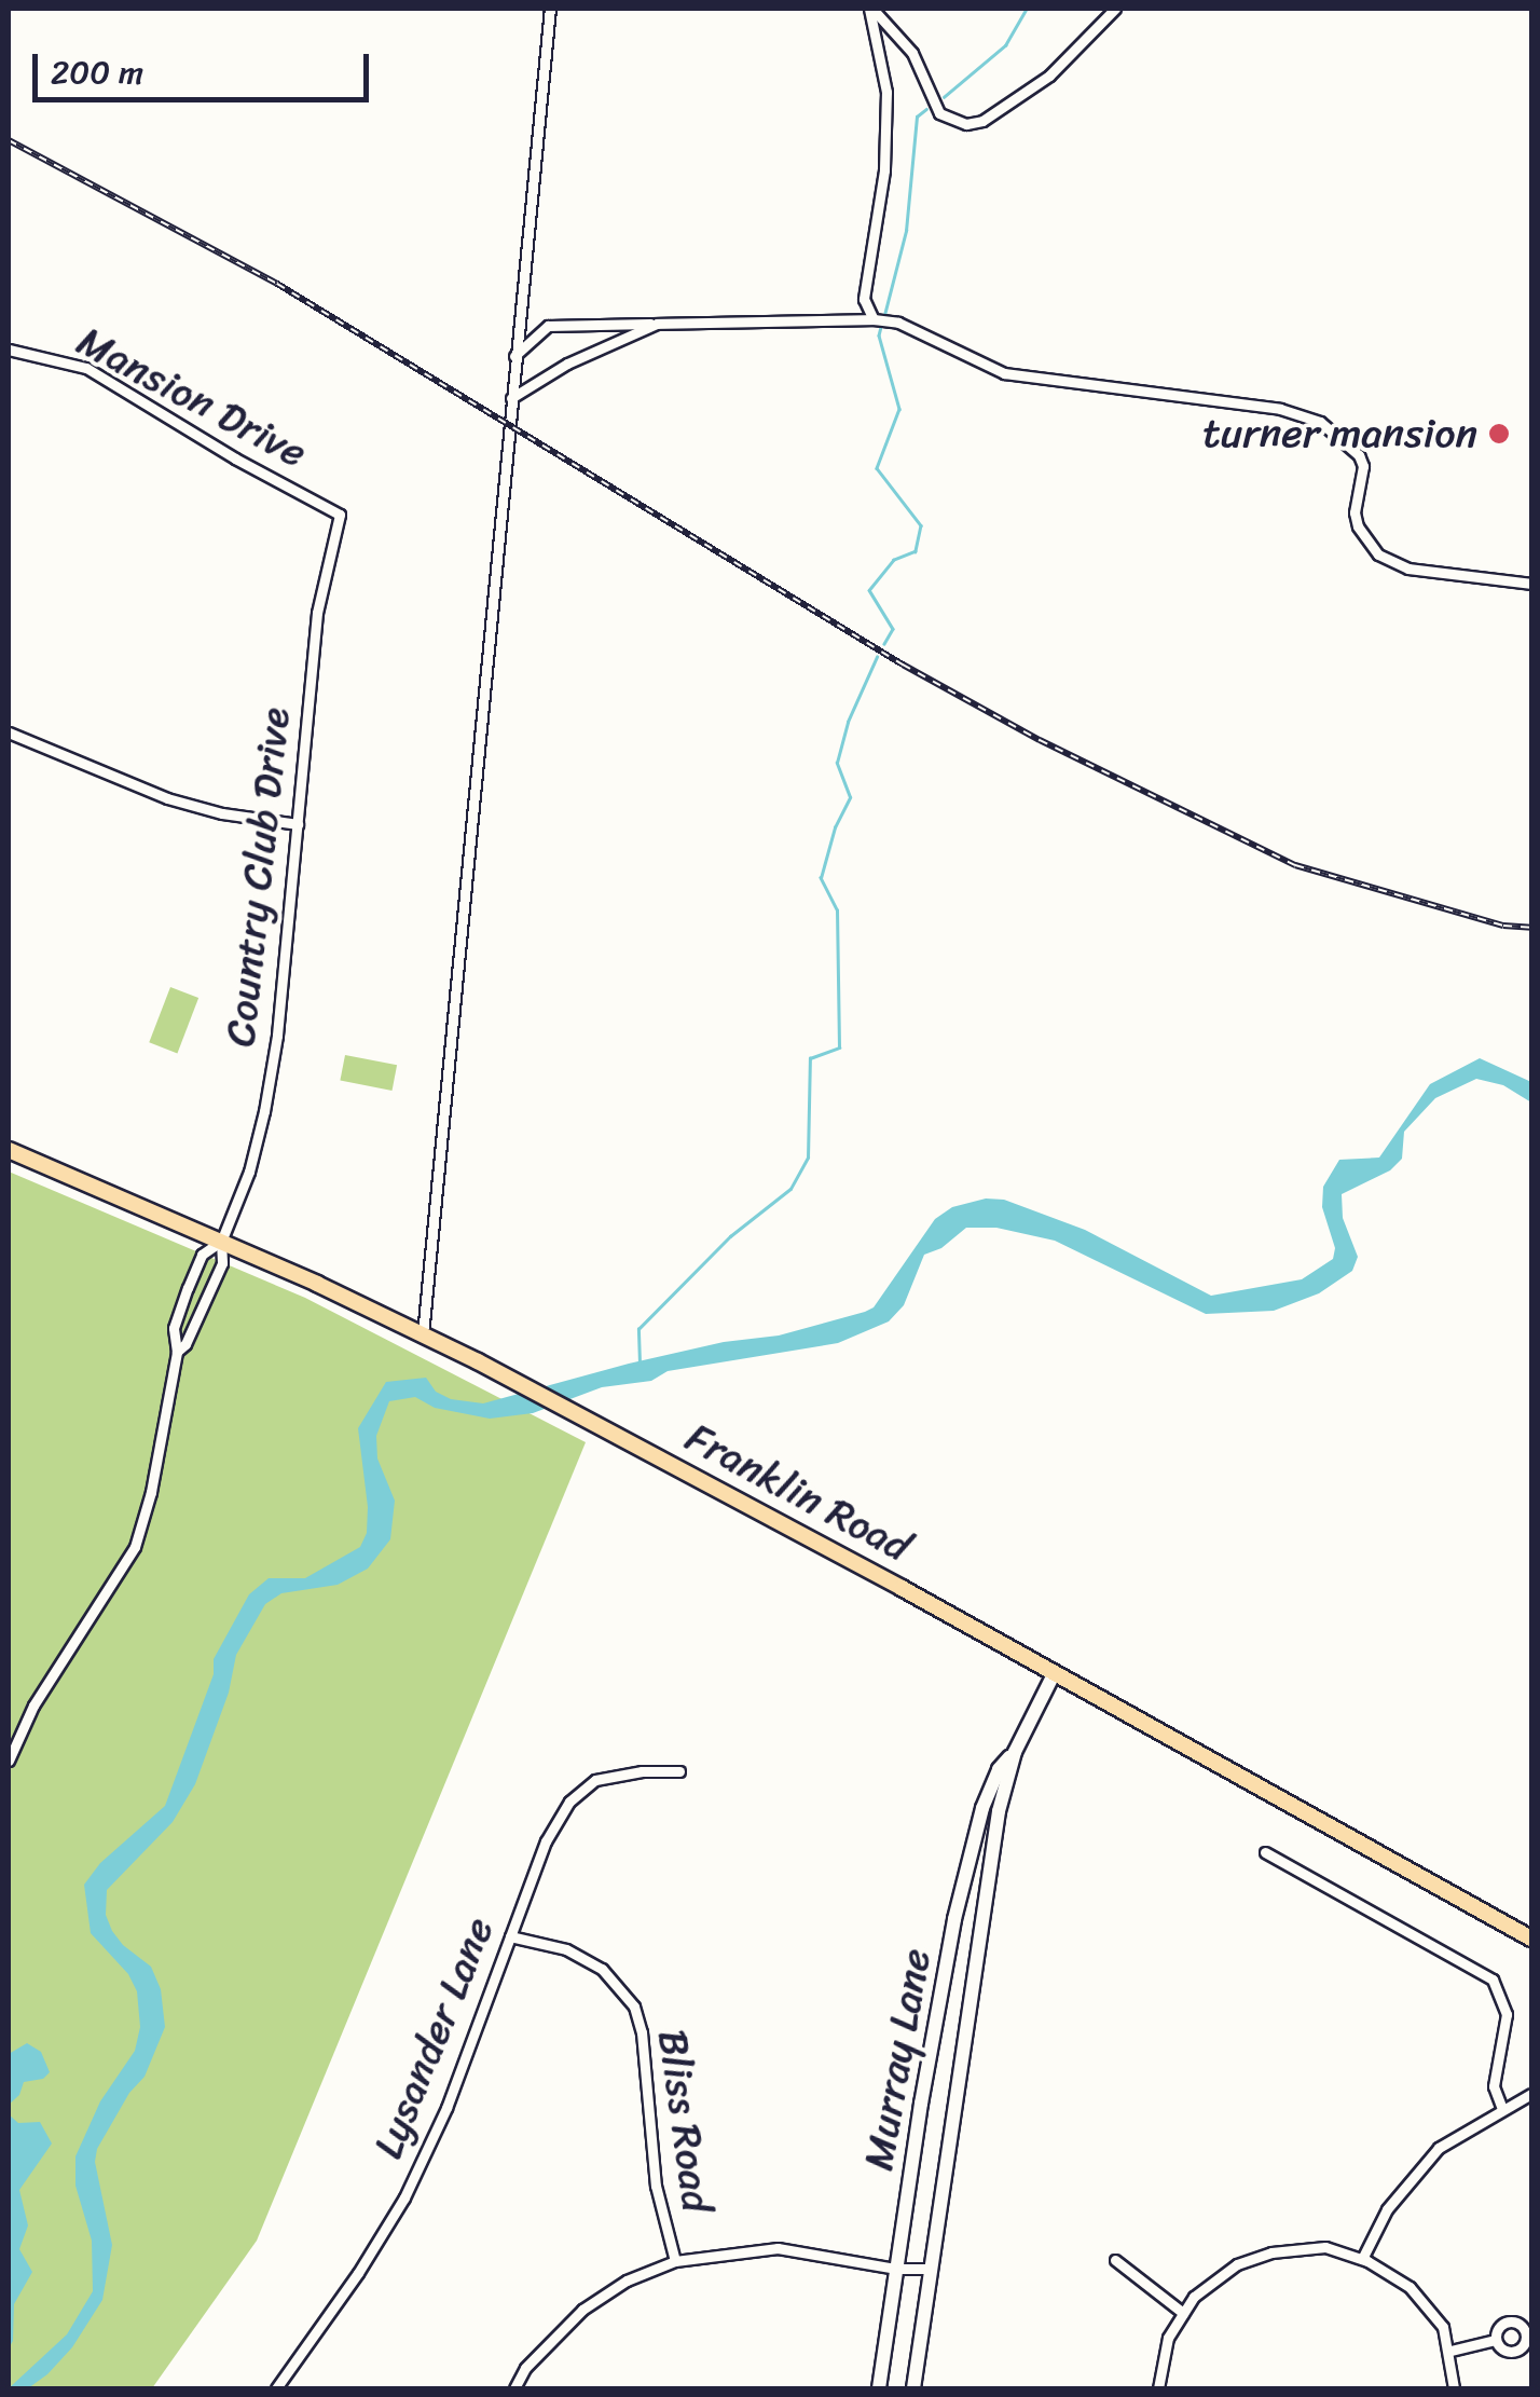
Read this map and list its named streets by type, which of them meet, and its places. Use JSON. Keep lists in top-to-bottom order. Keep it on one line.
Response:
{"streets":{"main road":["Franklin Road","Murray Lane"],"street":["Mansion Drive","Country Club Drive","Lysander Lane","Bliss Road"]},"crossings":[["Mansion Drive","Country Club Drive"],["Country Club Drive","Franklin Road"],["Franklin Road","Murray Lane"],["Lysander Lane","Bliss Road"]],"places":["turner mansion"],"scale_bar":"200 m"}
